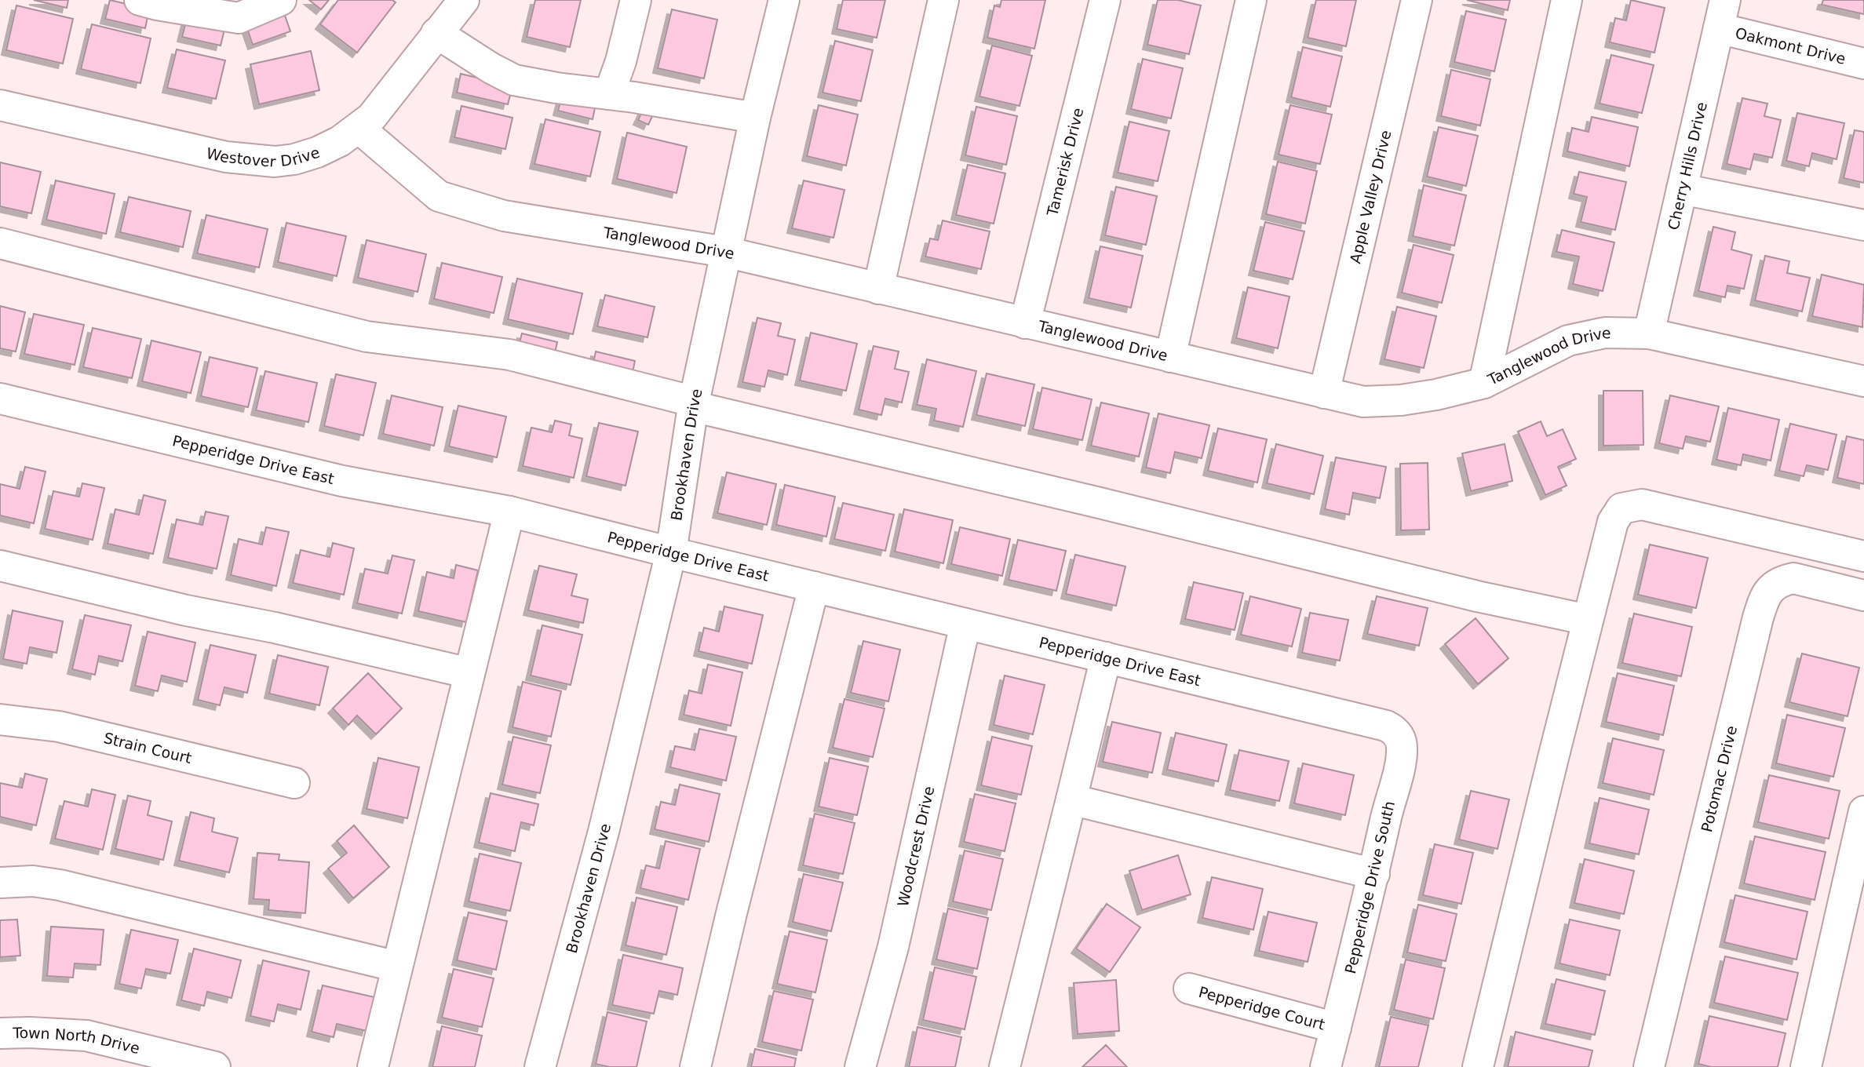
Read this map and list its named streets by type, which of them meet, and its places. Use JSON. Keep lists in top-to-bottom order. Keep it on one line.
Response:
{"streets":{"street":["Oakmont Drive","Westover Drive","Tamerisk Drive","Cherry Hills Drive","Apple Valley Drive","Tanglewood Drive","Brookhaven Drive","Pepperidge Drive East","Strain Court","Potomac Drive","Woodcrest Drive","Pepperidge Drive South","Pepperidge Court","Town North Drive"]},"crossings":[["Oakmont Drive","Cherry Hills Drive"],["Westover Drive","Tanglewood Drive"],["Tamerisk Drive","Tanglewood Drive"],["Cherry Hills Drive","Tanglewood Drive"],["Apple Valley Drive","Tanglewood Drive"],["Tanglewood Drive","Brookhaven Drive"],["Brookhaven Drive","Pepperidge Drive East"],["Pepperidge Drive East","Woodcrest Drive"],["Pepperidge Drive East","Pepperidge Drive South"],["Pepperidge Drive South","Pepperidge Court"]]}
